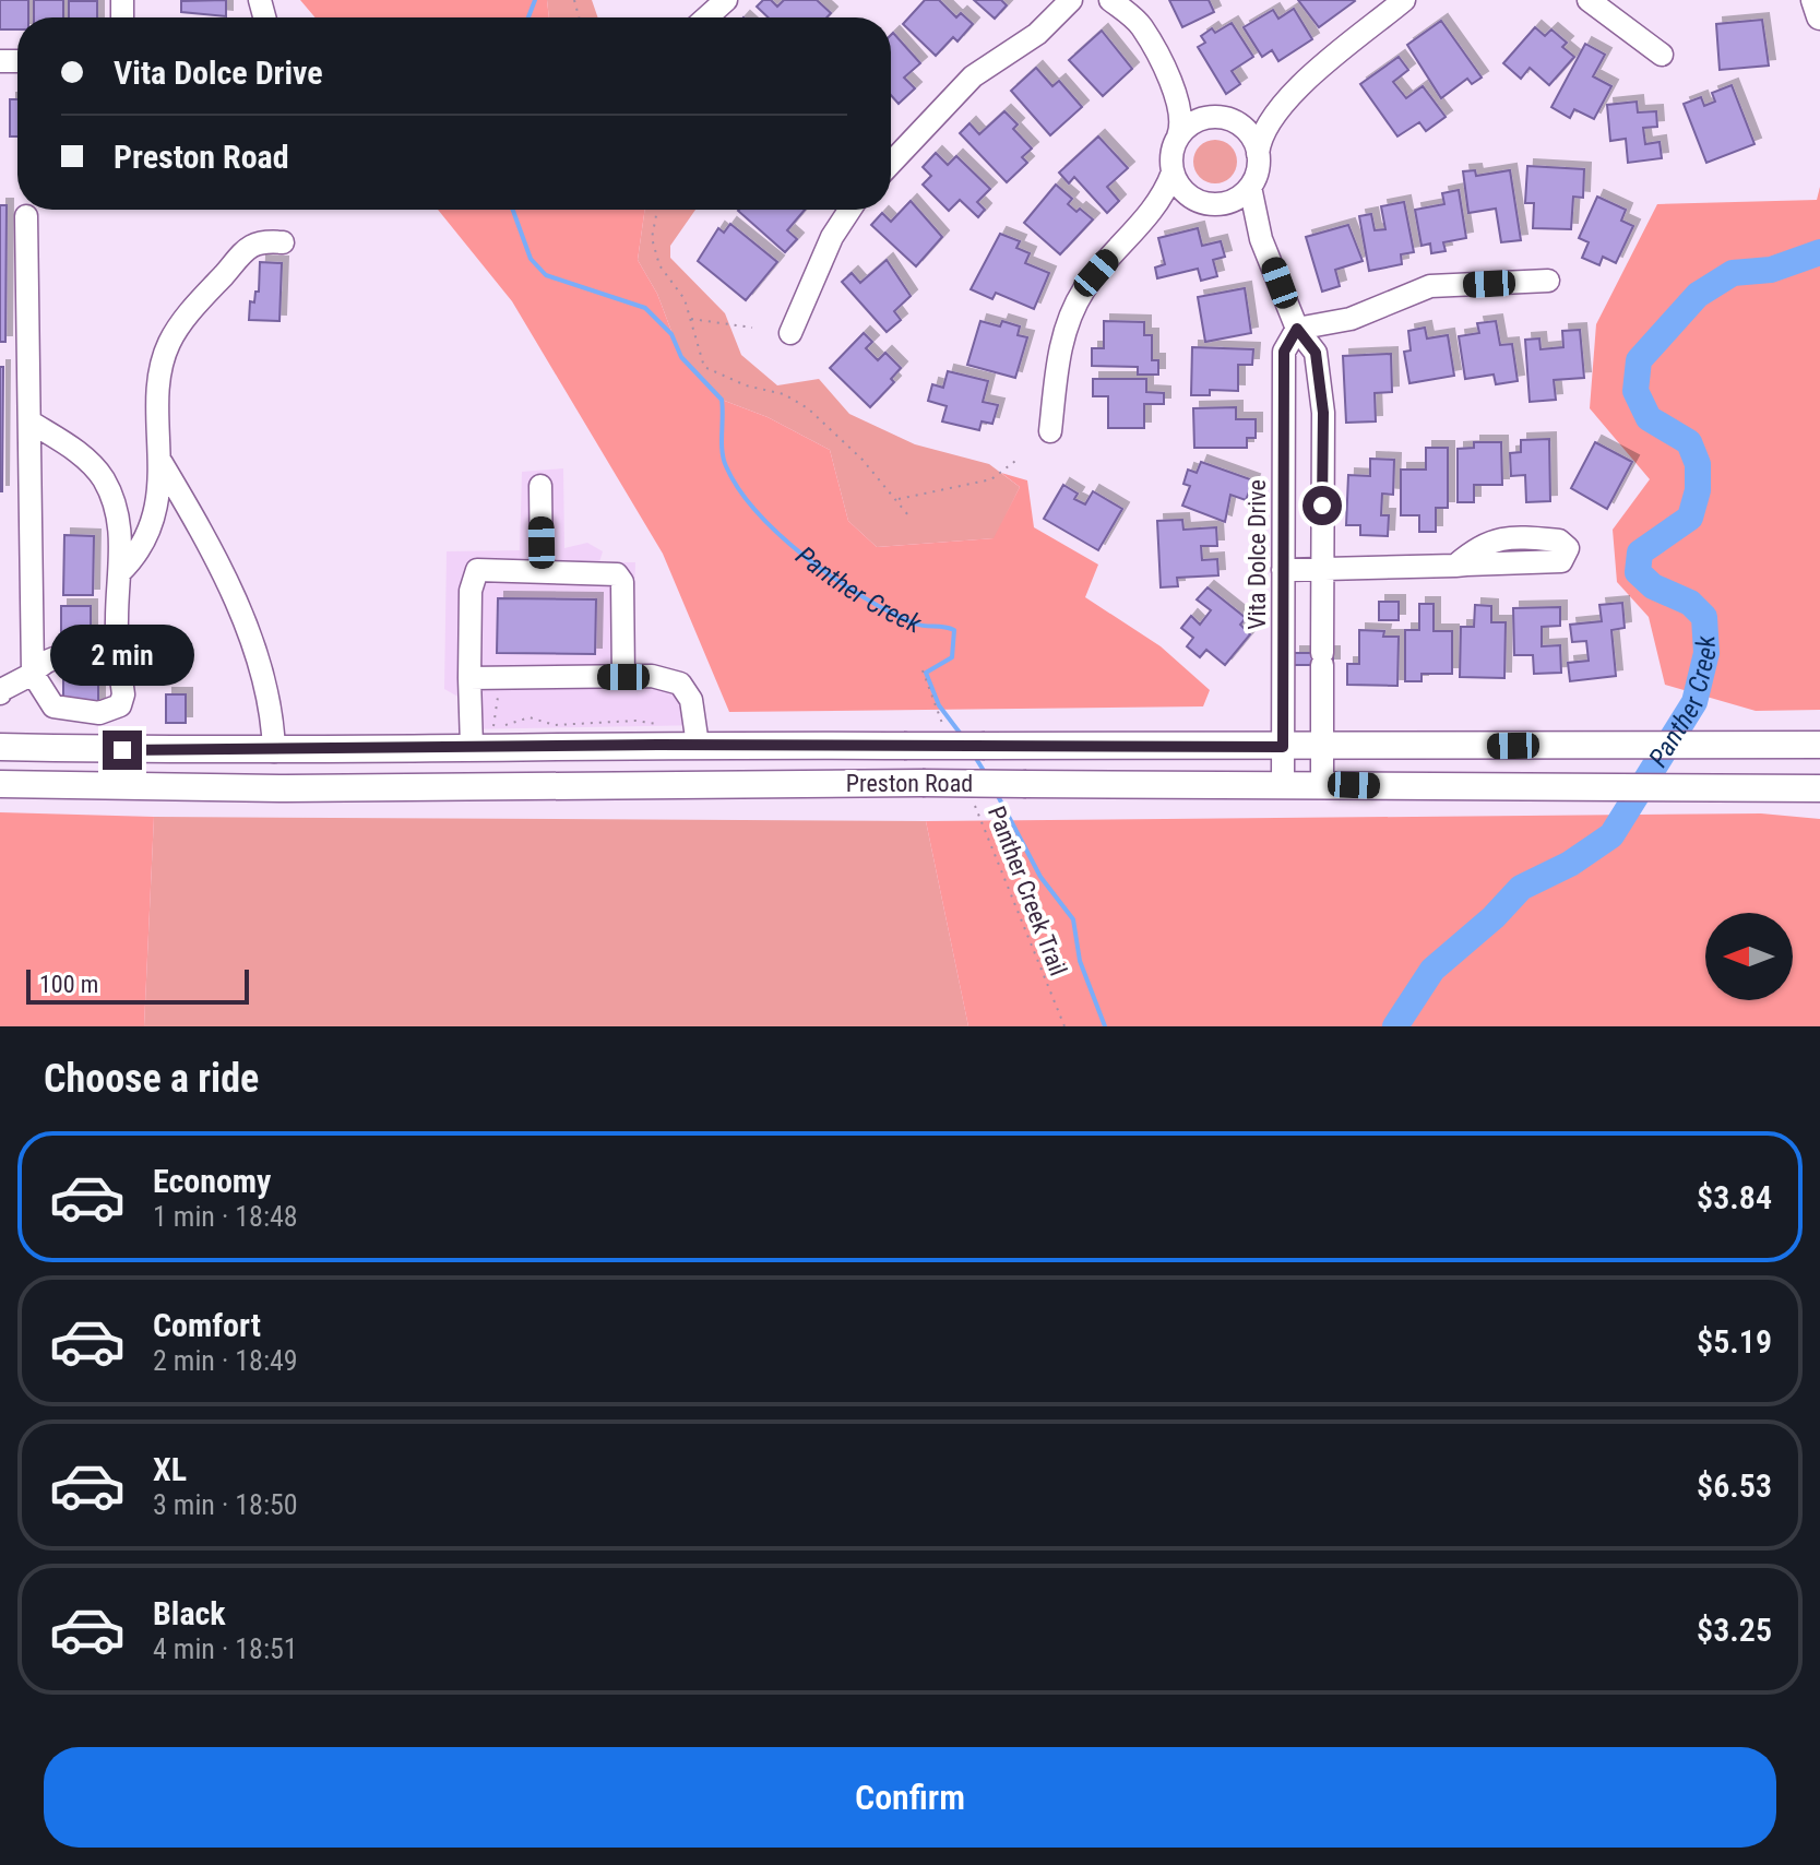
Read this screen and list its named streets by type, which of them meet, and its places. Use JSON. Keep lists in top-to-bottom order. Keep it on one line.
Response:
{"streets":{"main road":["Preston Road"],"street":["Vita Dolce Drive"],"path":["Panther Creek Trail"]},"crossings":[["Vita Dolce Drive","Preston Road"]],"water":["Panther Creek"],"scale_bar":"100 m","north":"left","page":{"banner":["Vita Dolce Drive","Preston Road"],"bubble":"2 min","scale":"100 m","heading":"Choose a ride","list":[{"name":"Economy","note":"1 min · 18:48","value":"$3.84"},{"name":"Comfort","note":"2 min · 18:49","value":"$5.19"},{"name":"XL","note":"3 min · 18:50","value":"$6.53"},{"name":"Black","note":"4 min · 18:51","value":"$3.25"}],"buttons":"Confirm"}}
